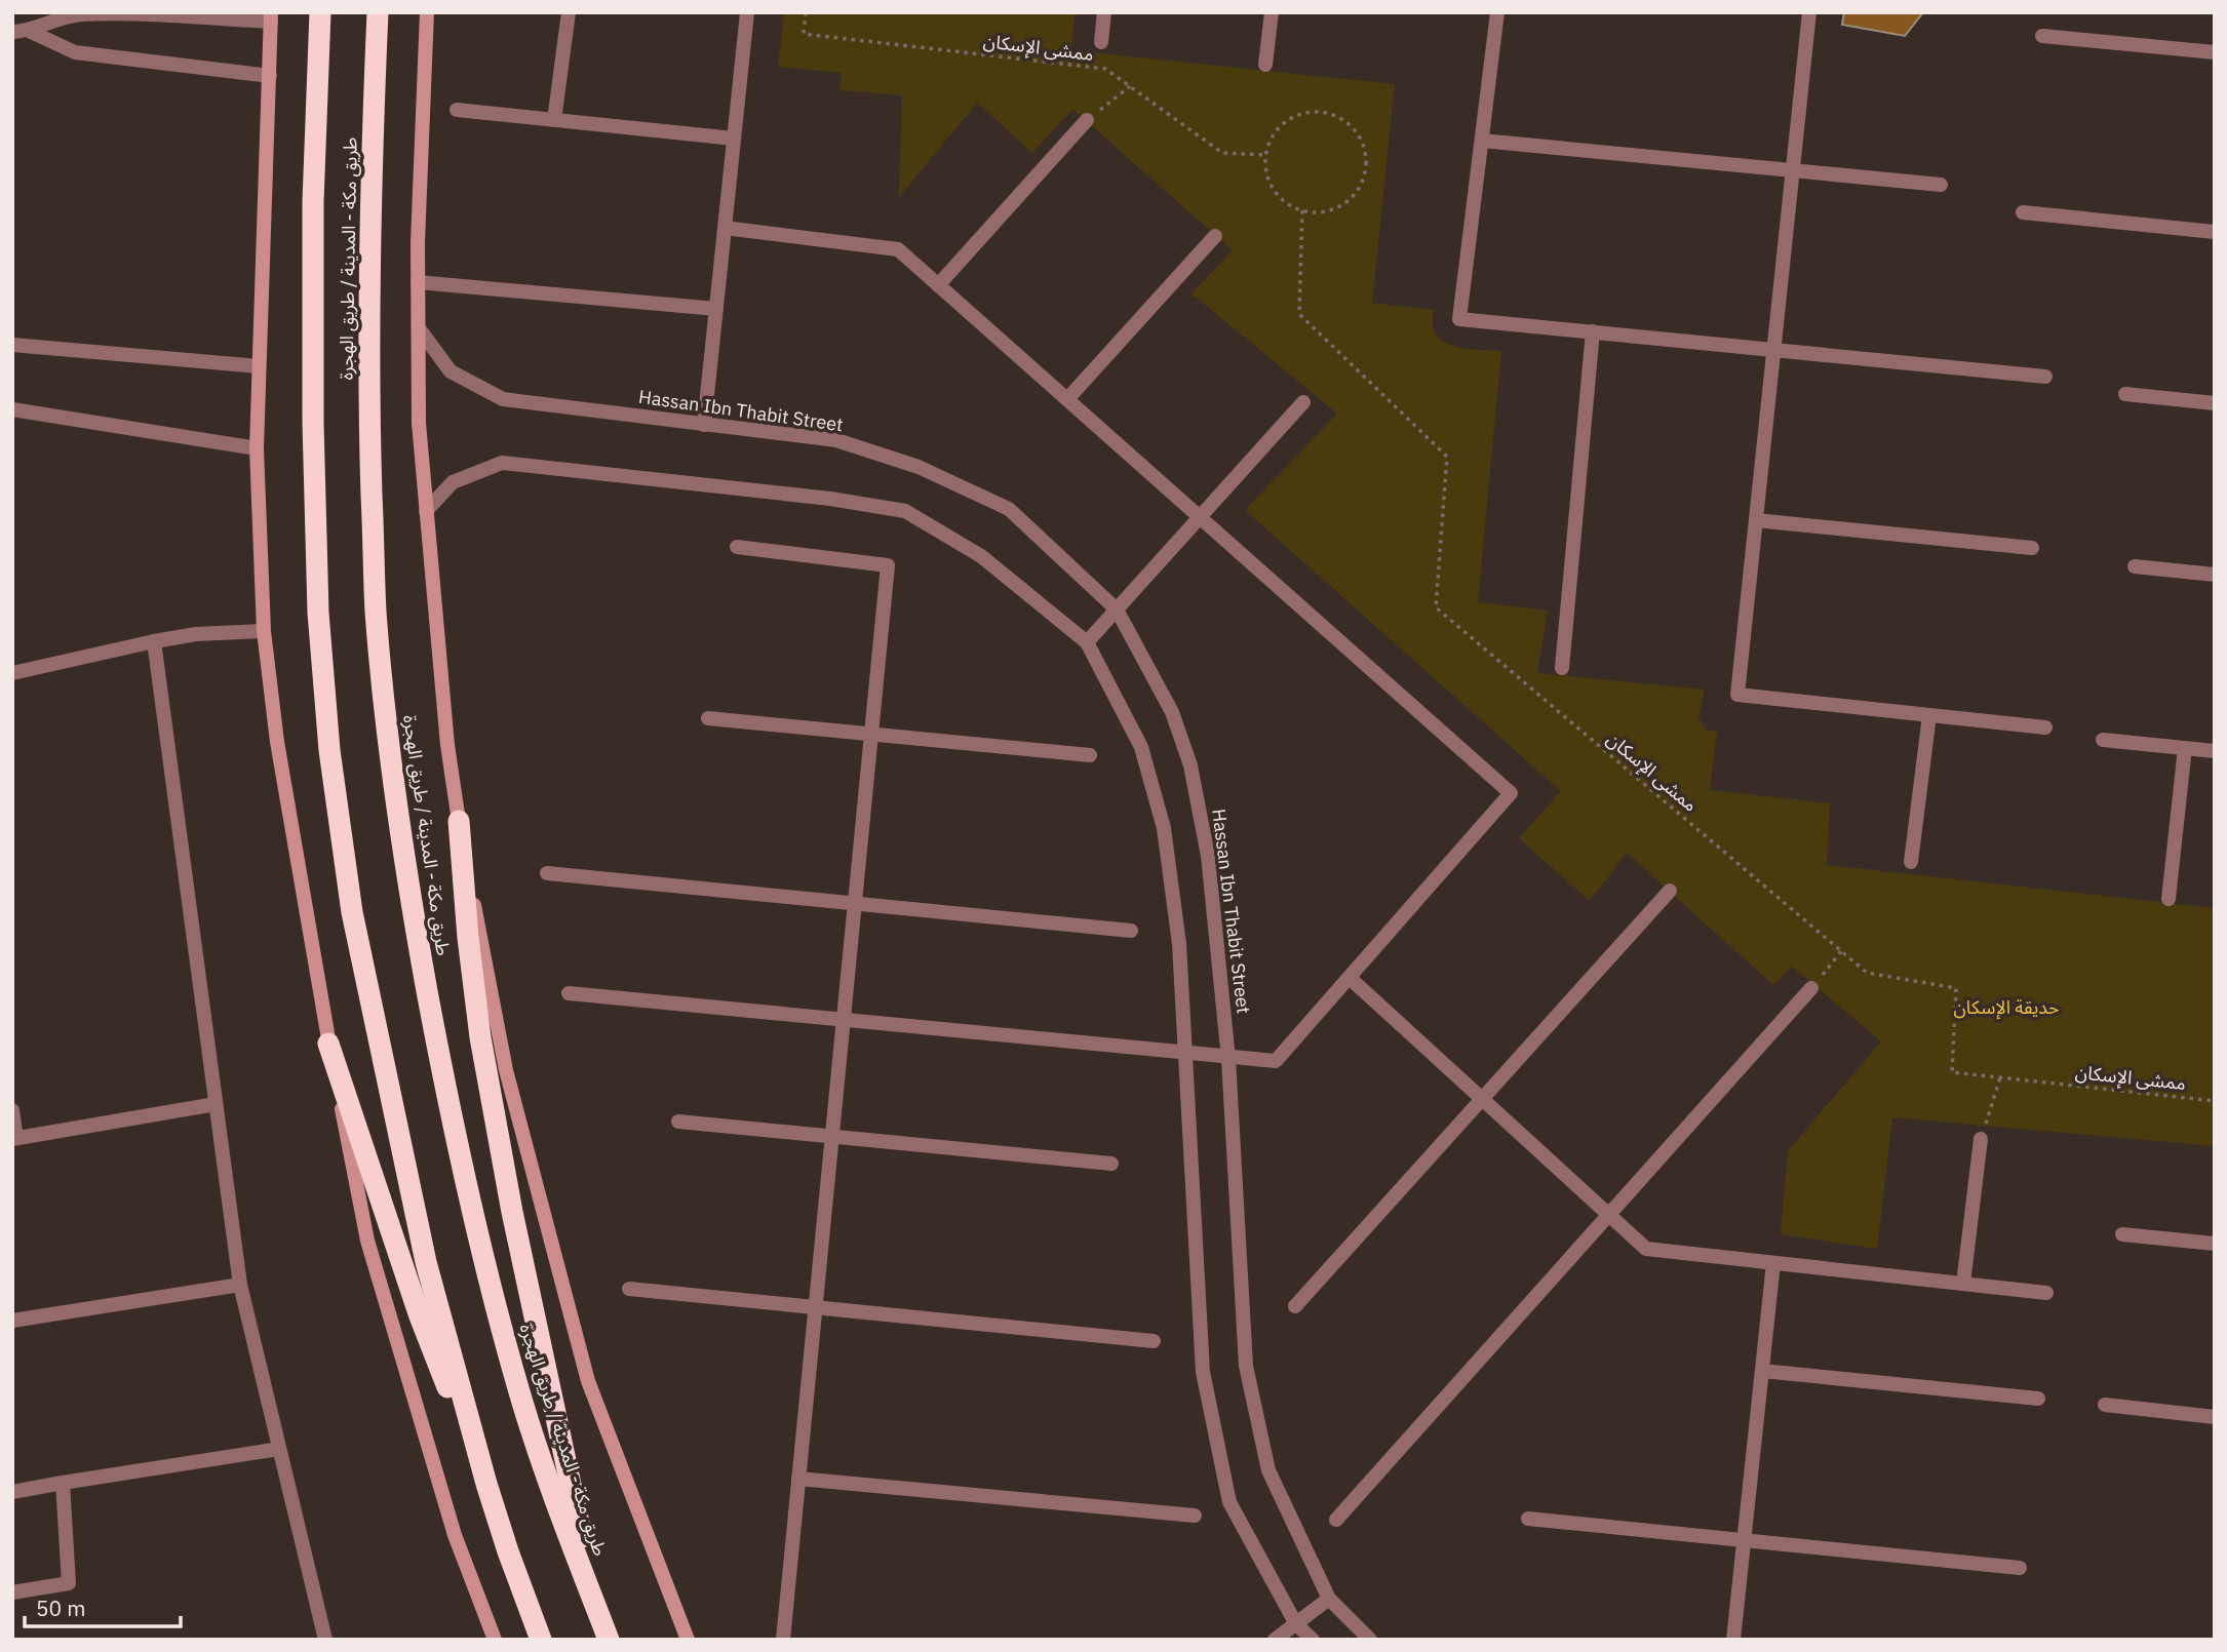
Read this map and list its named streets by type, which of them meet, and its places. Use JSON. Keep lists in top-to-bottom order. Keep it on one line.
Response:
{"streets":{"highway":["طريق مكة - المدينة / طريق الهجرة"],"street":["Hassan Ibn Thabit Street"],"path":["ممشى الإسكان"]},"parks":["حديقة الإسكان"],"scale_bar":"50 m"}
